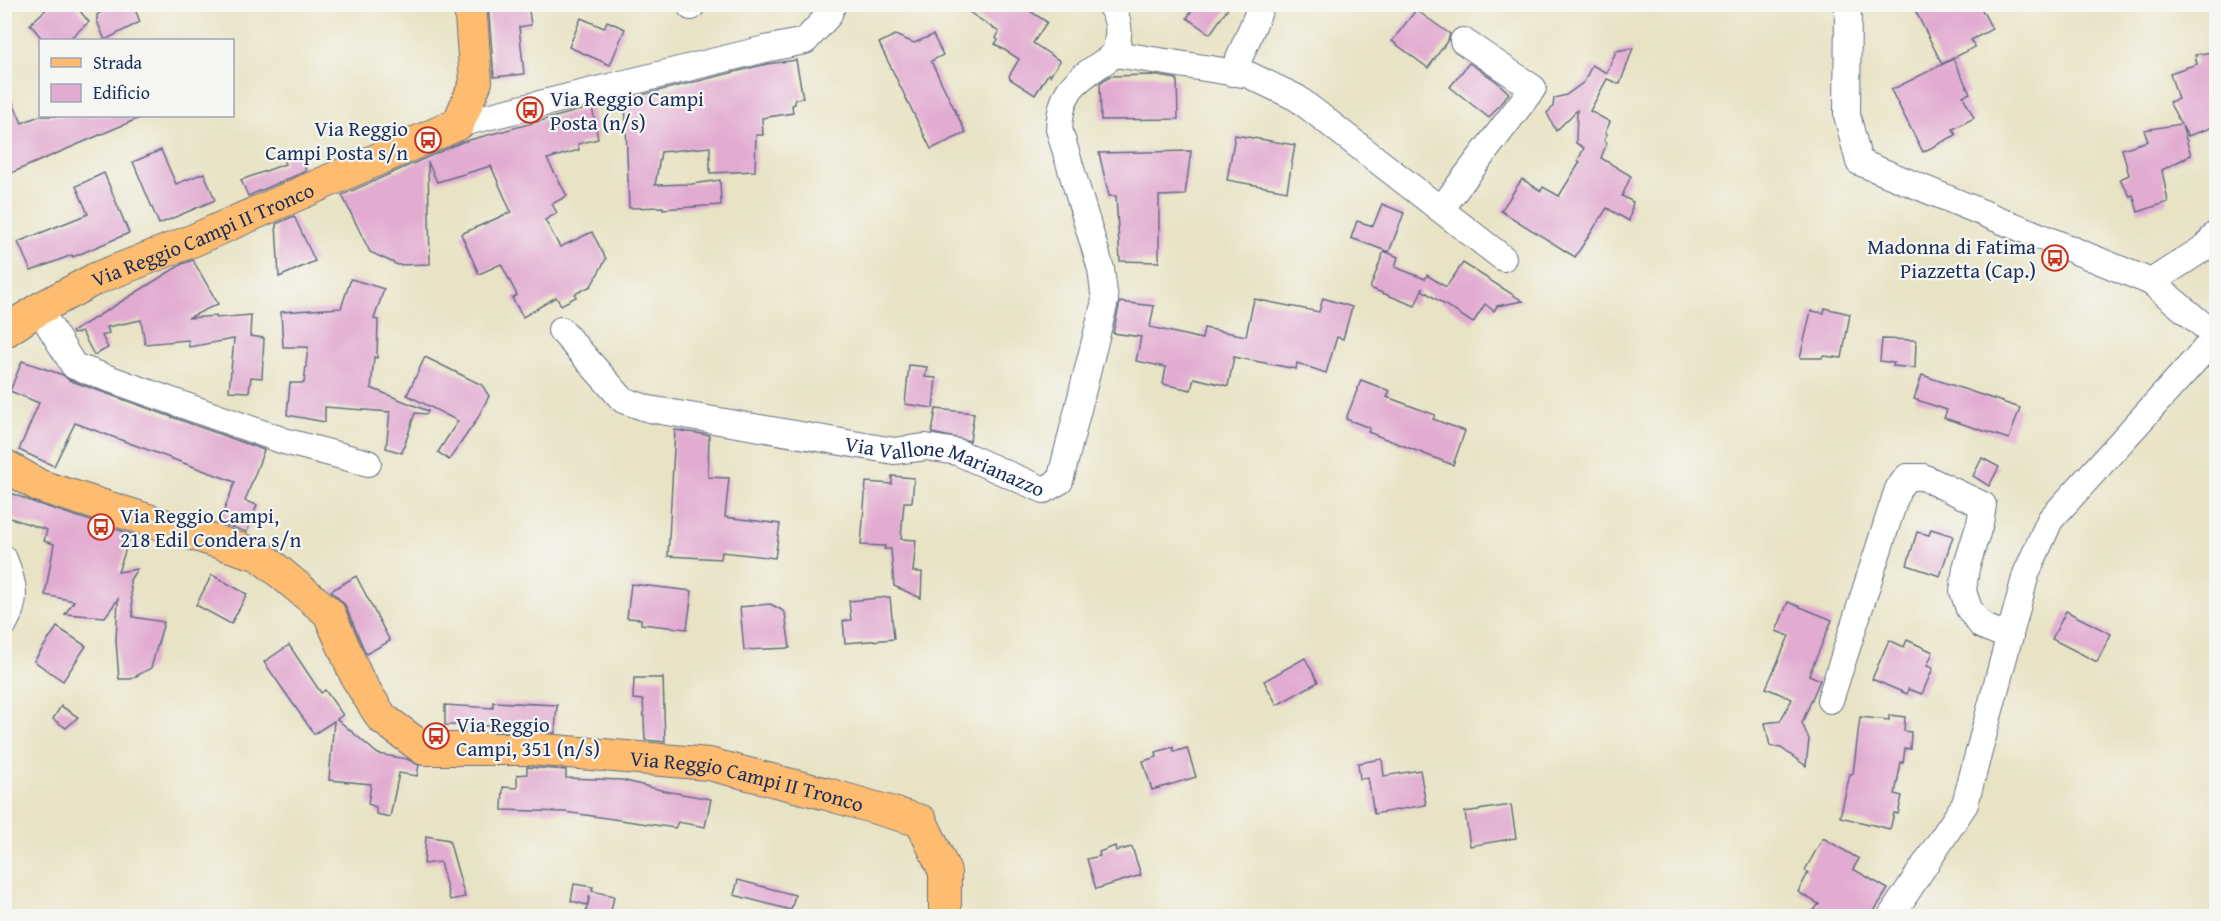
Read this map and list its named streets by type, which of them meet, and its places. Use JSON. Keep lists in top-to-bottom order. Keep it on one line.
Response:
{"streets":{"main road":["Via Reggio Campi II Tronco"],"street":["Via Vallone Marianazzo"]},"places":{"bus stop":["Via Reggio Campi Posta (n/s)","Via Reggio Campi Posta s/n","Madonna di Fatima Piazzetta (Cap.)","Via Reggio Campi, 218 Edil Condera s/n","Via Reggio Campi, 351 (n/s)"]},"legend":["Strada","Edificio"]}
